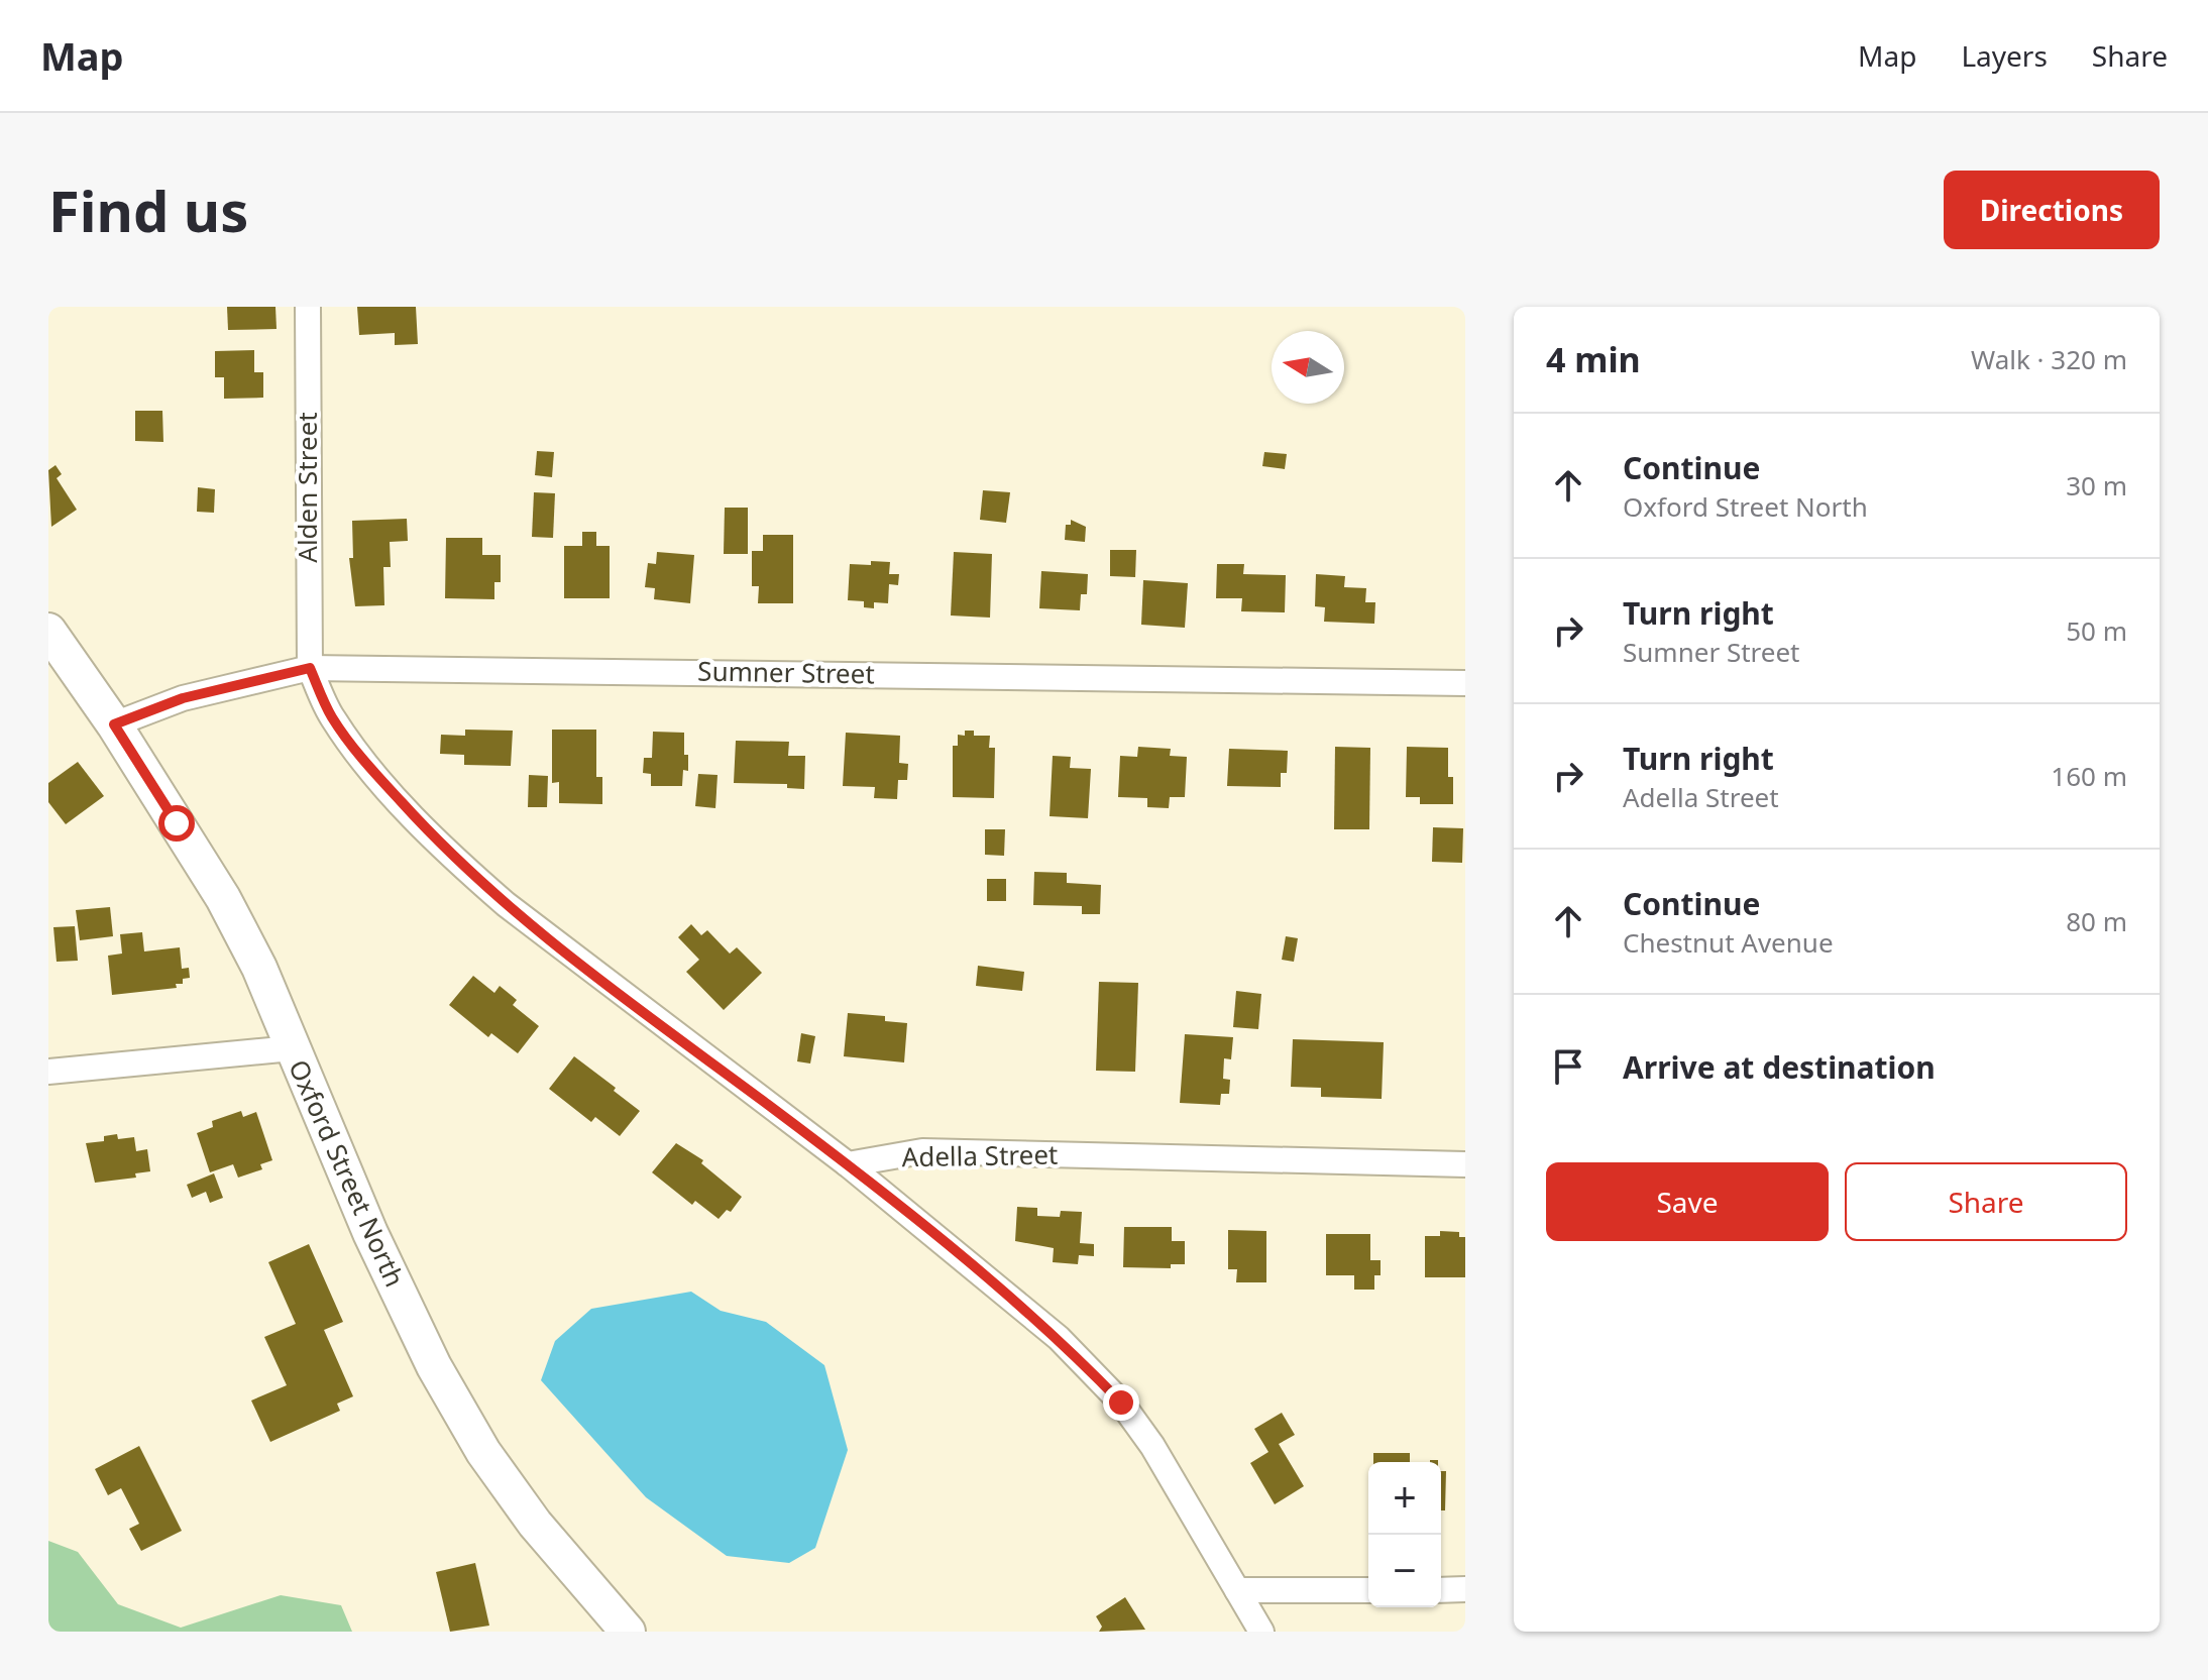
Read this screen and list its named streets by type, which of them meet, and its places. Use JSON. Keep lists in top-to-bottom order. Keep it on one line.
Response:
{"streets":{"street":["Alden Street","Sumner Street","Adella Street","Oxford Street North"]},"crossings":[["Alden Street","Sumner Street"],["Sumner Street","Oxford Street North"]],"north":"left","page":{"header":"Map","nav":["Map","Layers","Share"],"buttons":["Directions",["Save","Share"]],"title":"Find us","heading":["4 min","Walk · 320 m"],"list":[["Continue","Oxford Street North","30 m"],["Turn right","Sumner Street","50 m"],["Turn right","Adella Street","160 m"],["Continue","Chestnut Avenue","80 m"],"Arrive at destination"],"map_buttons":["+","−"]}}
